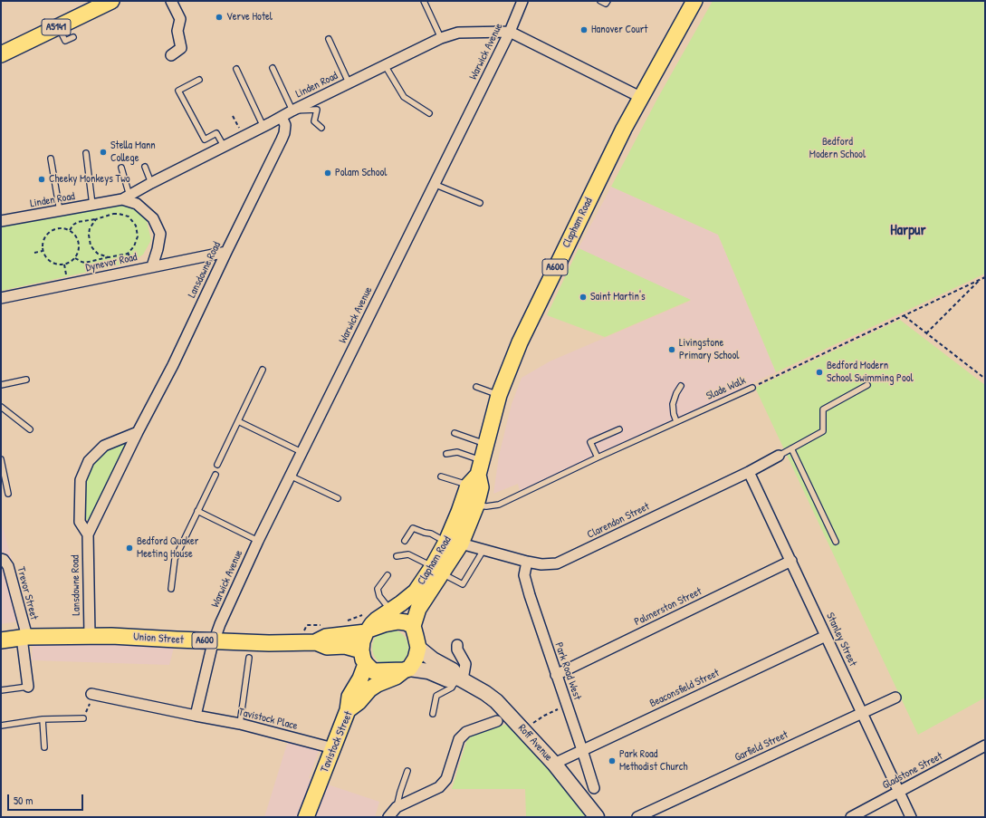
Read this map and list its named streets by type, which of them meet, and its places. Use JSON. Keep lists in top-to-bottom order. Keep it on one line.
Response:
{"streets":{"main road":["A5141","Clapham Road","A600","Union Street","Tavistock Street"],"street":["Warwick Avenue","Linden Road","Dynevor Road","Lansdowne Road","Clarendon Street","Trevor Street","Palmerston Street","Stanley Street","Park Road West","Beaconsfield Street","Tavistock Place","Roff Avenue","Garfield Street","Gladstone Street"],"lane":["Slade Walk"]},"crossings":[["Warwick Avenue","Linden Road"],["Warwick Avenue","Union Street"],["Linden Road","Clapham Road"],["Linden Road","Lansdowne Road"],["Clapham Road","A600"],["Clapham Road","Slade Walk"],["Clapham Road","Clarendon Street"],["Clapham Road","Union Street"],["Clapham Road","Tavistock Street"],["Clapham Road","Roff Avenue"],["Dynevor Road","Lansdowne Road"],["A600","Union Street"],["A600","Tavistock Street"],["A600","Roff Avenue"],["Lansdowne Road","Union Street"],["Clarendon Street","Stanley Street"],["Clarendon Street","Park Road West"],["Trevor Street","Union Street"],["Palmerston Street","Stanley Street"],["Palmerston Street","Park Road West"],["Union Street","Tavistock Street"],["Union Street","Roff Avenue"],["Stanley Street","Beaconsfield Street"],["Stanley Street","Garfield Street"],["Stanley Street","Gladstone Street"],["Park Road West","Beaconsfield Street"],["Beaconsfield Street","Roff Avenue"],["Tavistock Place","Tavistock Street"],["Tavistock Street","Roff Avenue"]],"districts":["Harpur"],"parks":["Bedford Modern School"],"places":["Verve Hotel","Hanover Court","Stella Mann College","Polam School","Cheeky Monkeys Two","Saint Martin's","Livingstone Primary School","Bedford Modern School Swimming Pool","Bedford Quaker Meeting House","Park Road Methodist Church"],"scale_bar":"50 m"}
